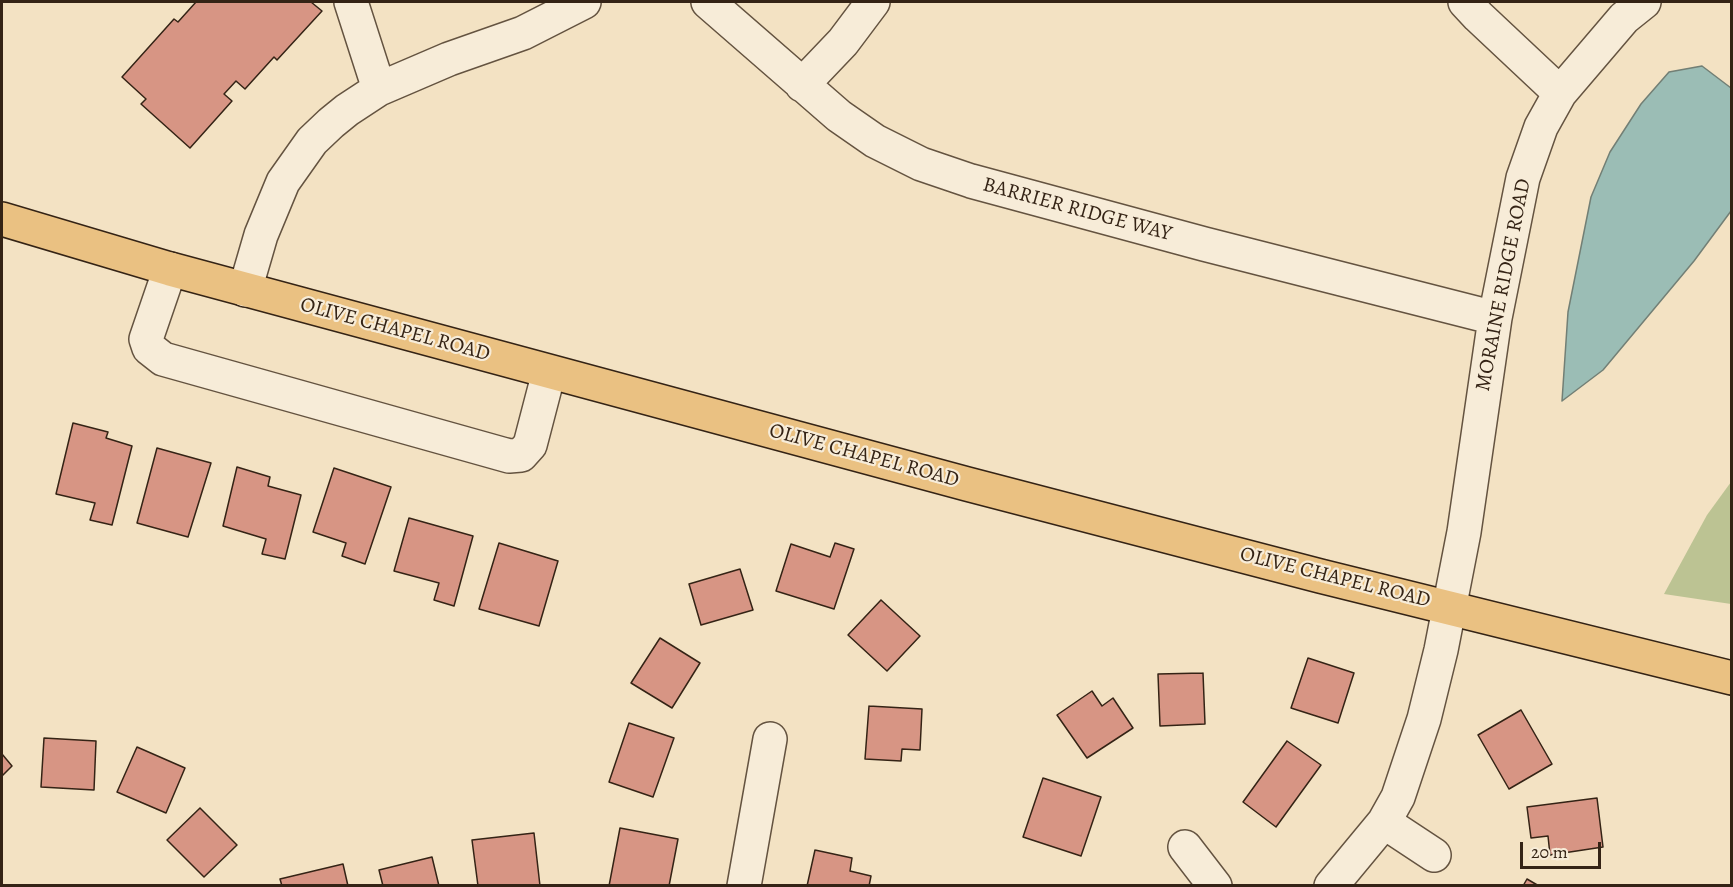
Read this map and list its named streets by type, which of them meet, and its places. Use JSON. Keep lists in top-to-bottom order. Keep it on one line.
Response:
{"streets":{"main road":["OLIVE CHAPEL ROAD"],"street":["BARRIER RIDGE WAY","MORAINE RIDGE ROAD"]},"crossings":[["BARRIER RIDGE WAY","MORAINE RIDGE ROAD"],["MORAINE RIDGE ROAD","OLIVE CHAPEL ROAD"]],"scale_bar":"20 m"}
